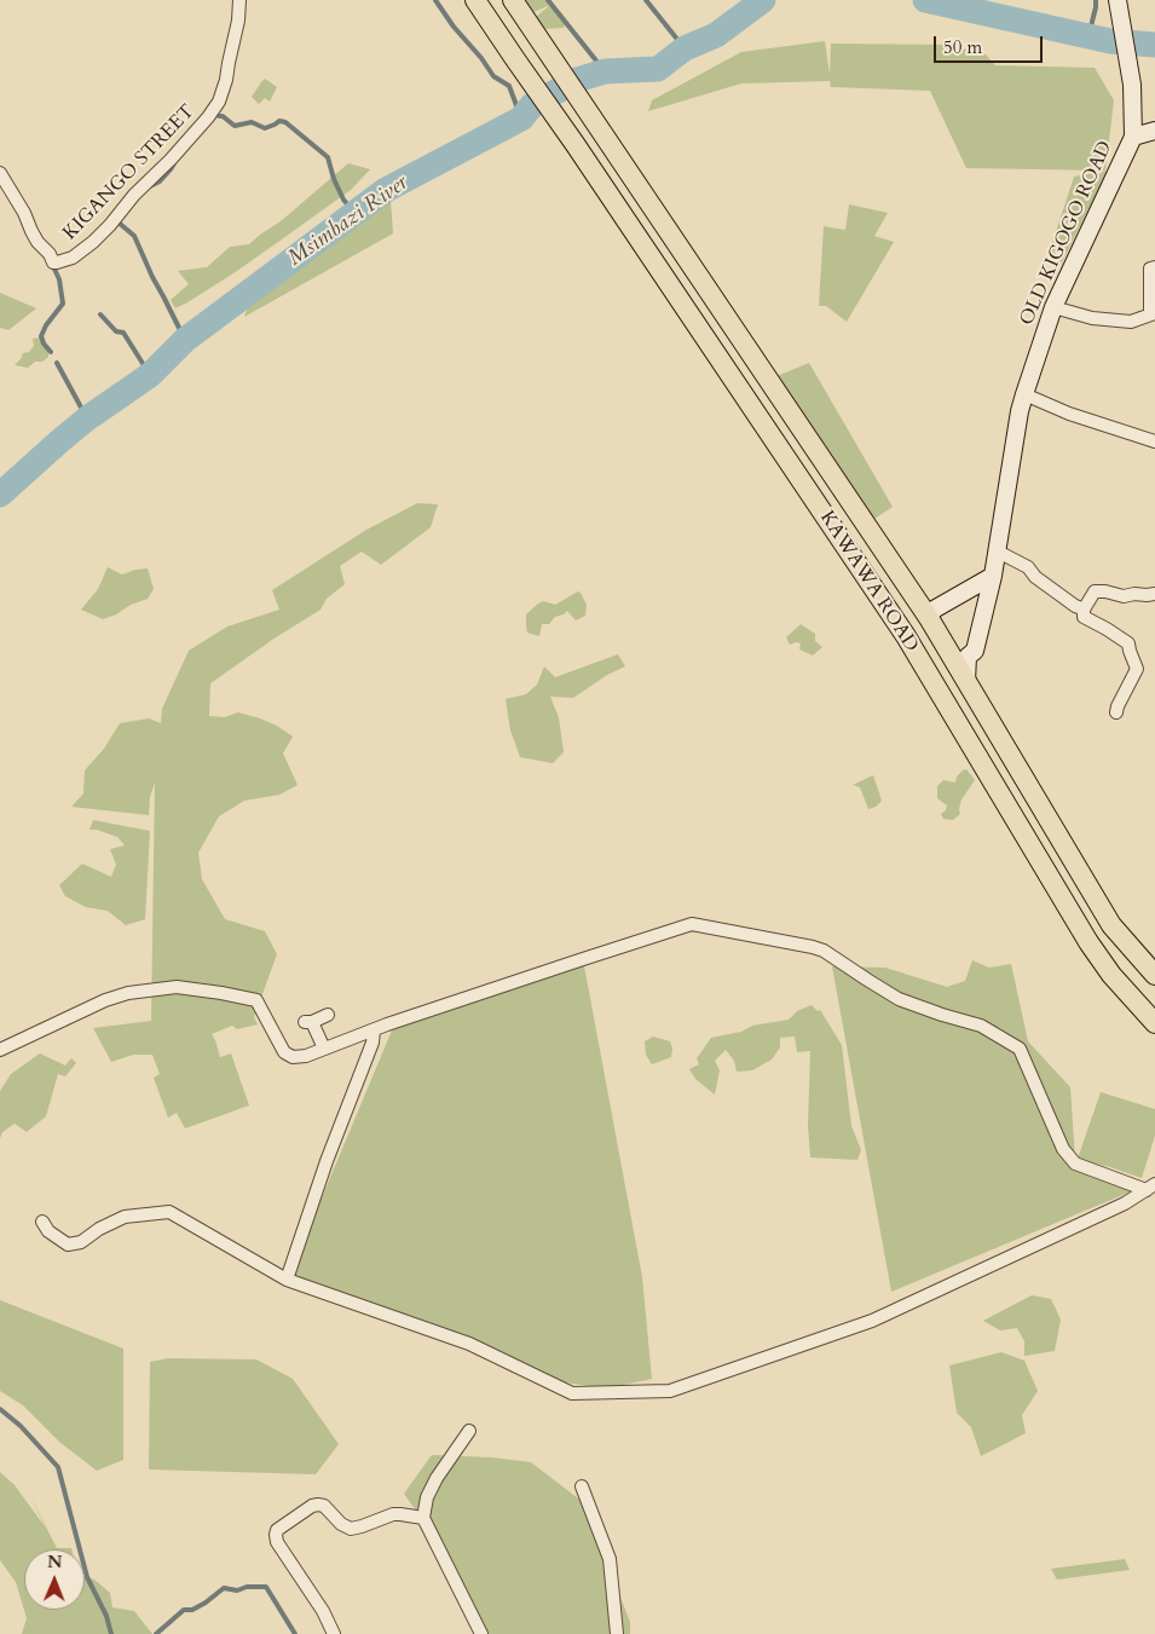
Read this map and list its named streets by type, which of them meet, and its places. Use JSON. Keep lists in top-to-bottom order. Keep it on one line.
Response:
{"streets":{"main road":["KAWAWA ROAD"],"street":["KIGANGO STREET","OLD KIGOGO ROAD"]},"crossings":[["OLD KIGOGO ROAD","KAWAWA ROAD"]],"water":["Msimbazi River"],"scale_bar":"50 m","north":"top"}
